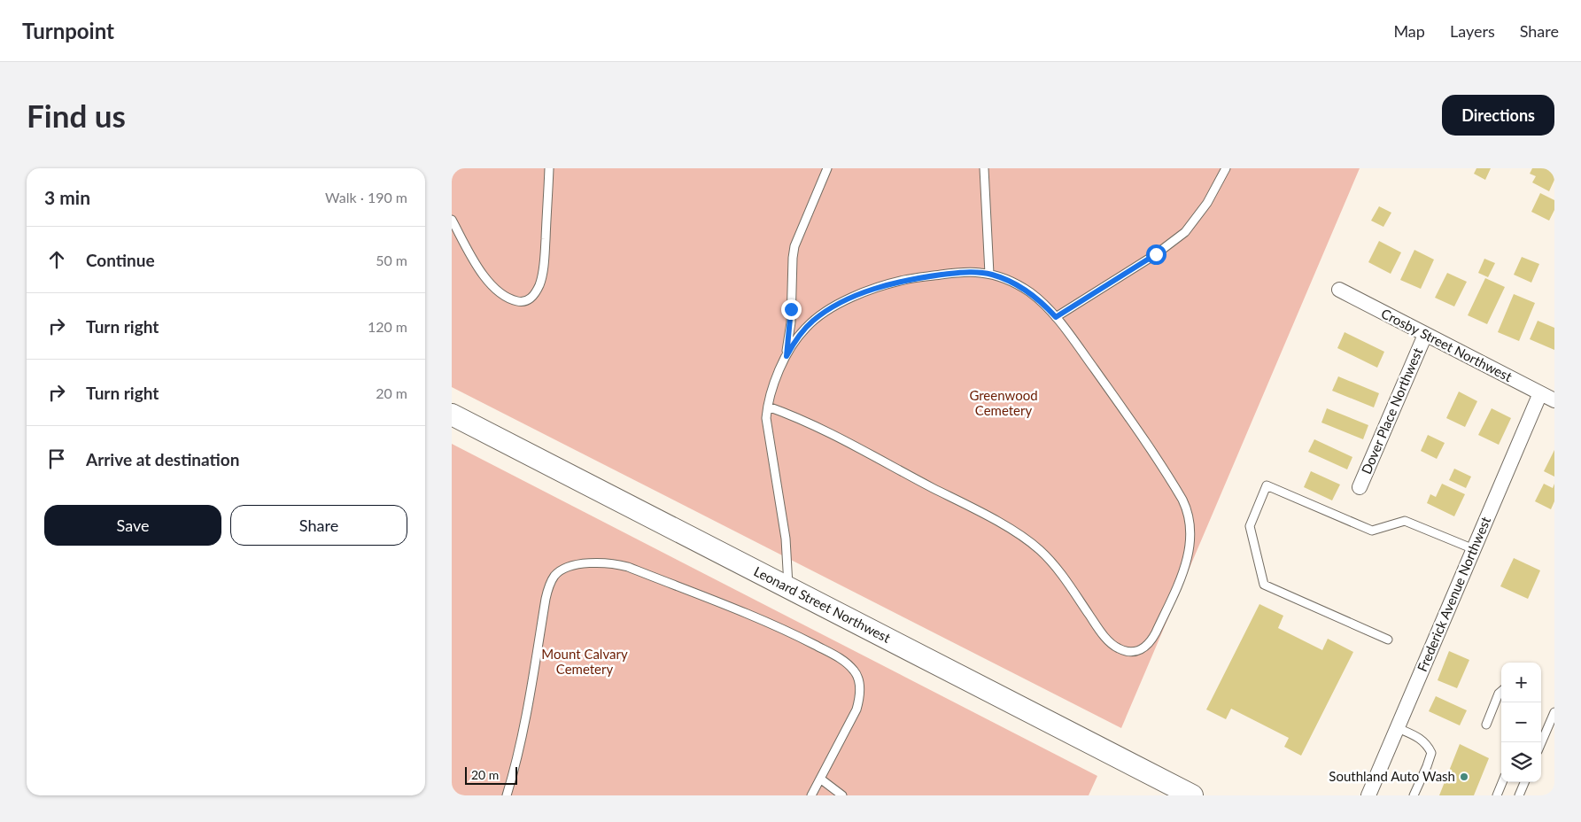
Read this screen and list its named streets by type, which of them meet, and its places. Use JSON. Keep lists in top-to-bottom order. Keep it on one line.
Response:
{"streets":{"main road":["Leonard Street Northwest"],"street":["Crosby Street Northwest","Dover Place Northwest","Frederick Avenue Northwest"]},"crossings":[["Crosby Street Northwest","Dover Place Northwest"],["Crosby Street Northwest","Frederick Avenue Northwest"]],"parks":["Greenwood Cemetery","Mount Calvary Cemetery"],"places":["Southland Auto Wash"],"scale_bar":"20 m","page":{"header":"Turnpoint","nav":["Map","Layers","Share"],"buttons":["Directions",["Save","Share"]],"title":"Find us","heading":["3 min","Walk · 190 m"],"list":[["Continue","50 m"],["Turn right","120 m"],["Turn right","20 m"],"Arrive at destination"],"map_buttons":["+","−"],"scale":"20 m"}}
